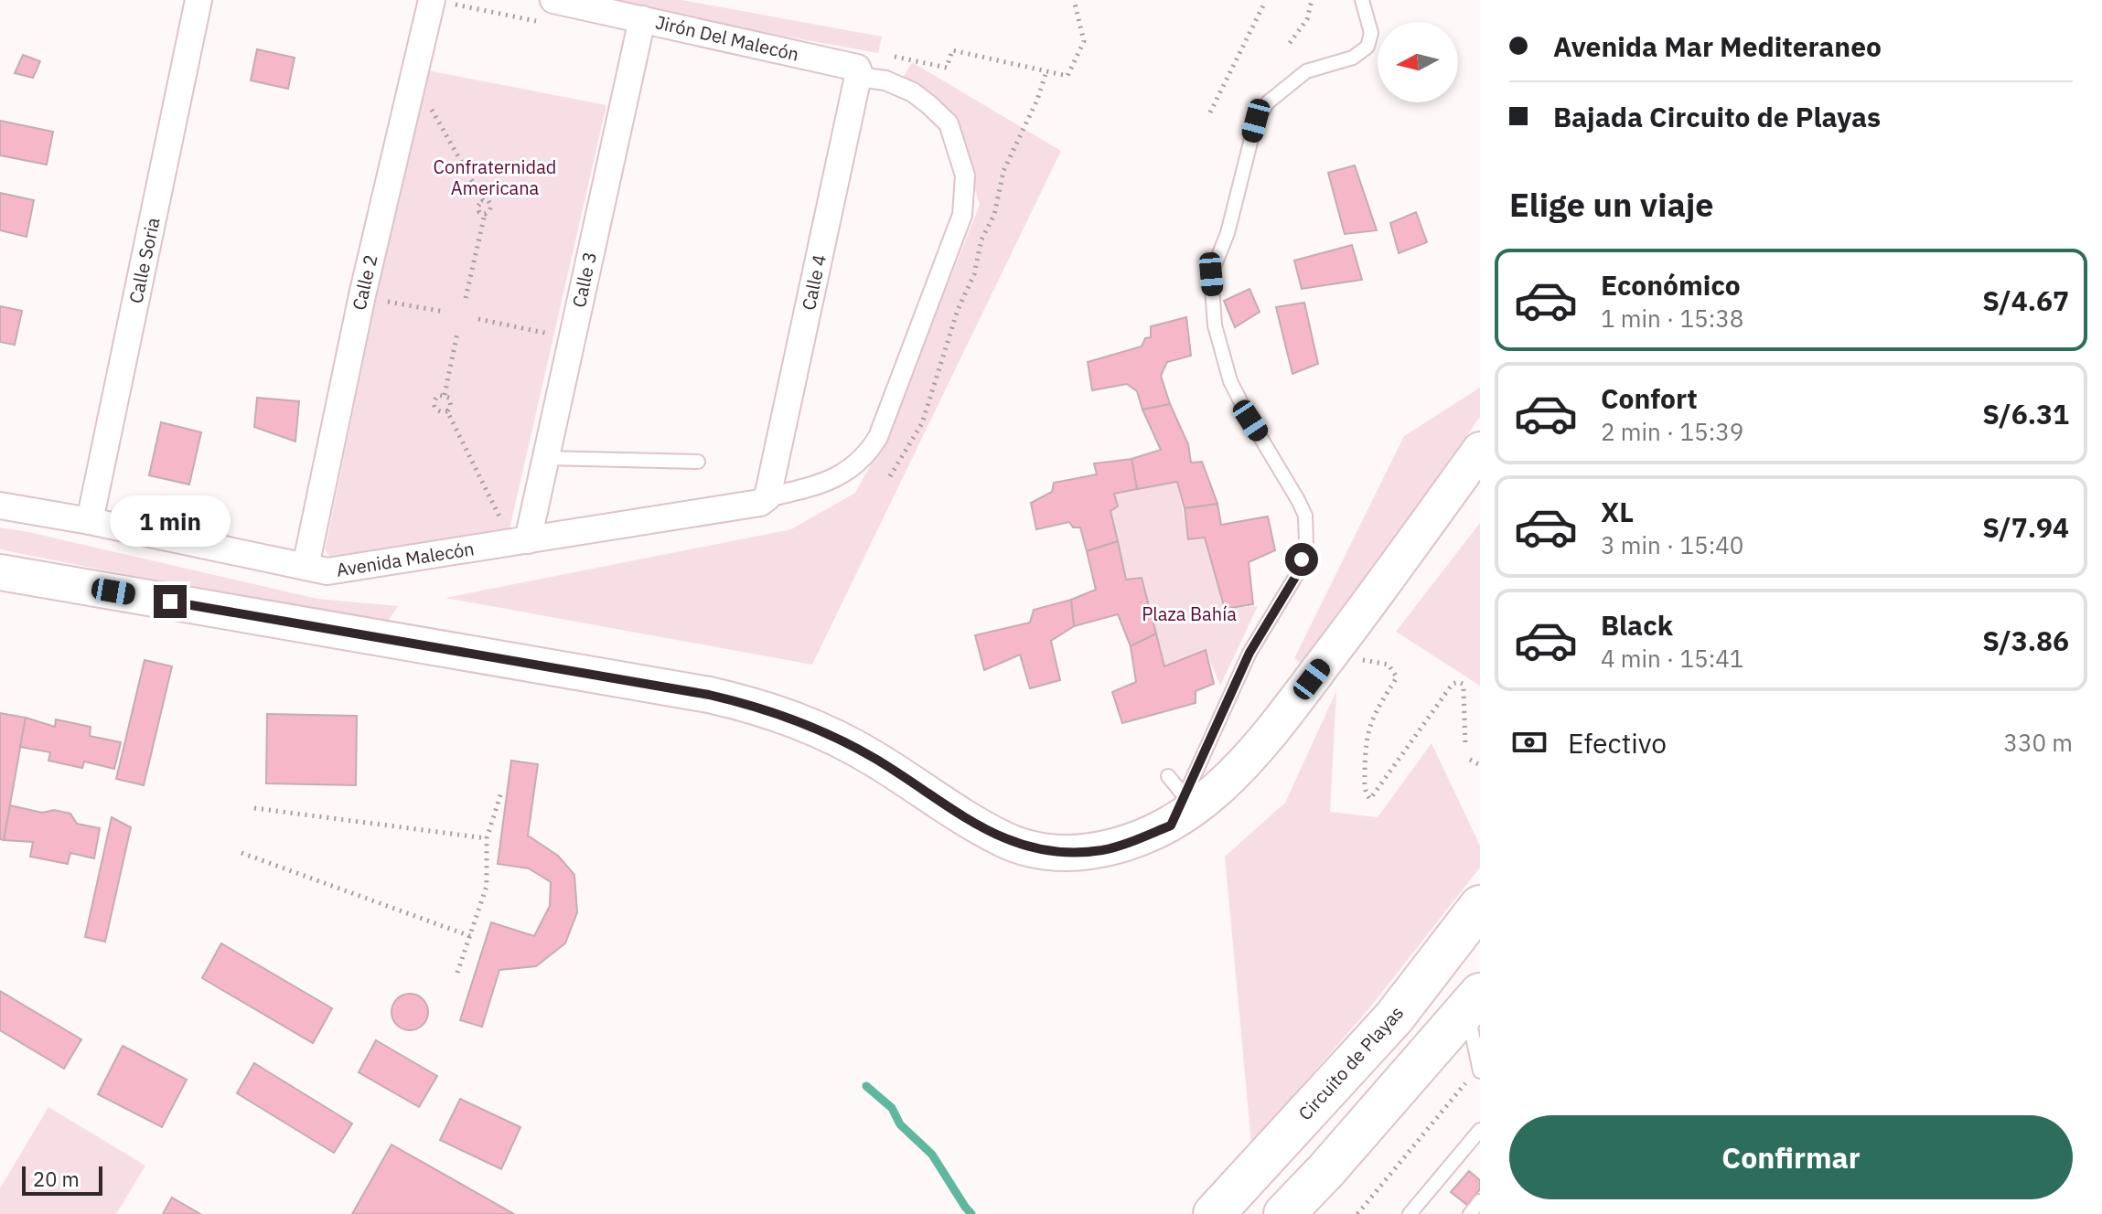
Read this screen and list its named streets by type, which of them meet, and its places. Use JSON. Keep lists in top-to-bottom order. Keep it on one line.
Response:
{"streets":{"highway":["Circuito de Playas"],"street":["Jirón Del Malecón","Calle Soria","Calle 3","Calle 2","Calle 4","Avenida Malecón"]},"crossings":[["Jirón Del Malecón","Calle 3"],["Jirón Del Malecón","Calle 4"],["Calle Soria","Avenida Malecón"],["Calle 3","Avenida Malecón"],["Calle 2","Avenida Malecón"],["Calle 4","Avenida Malecón"]],"parks":["Confraternidad Americana","Plaza Bahía"],"scale_bar":"20 m","north":"left","page":{"banner":["Avenida Mar Mediteraneo","Bajada Circuito de Playas"],"heading":"Elige un viaje","list":[{"name":"Económico","note":"1 min · 15:38","value":"S/4.67"},{"name":"Confort","note":"2 min · 15:39","value":"S/6.31"},{"name":"XL","note":"3 min · 15:40","value":"S/7.94"},{"name":"Black","note":"4 min · 15:41","value":"S/3.86"}],"bubble":"1 min","pay":["Efectivo","330 m"],"buttons":"Confirmar","scale":"20 m"}}
